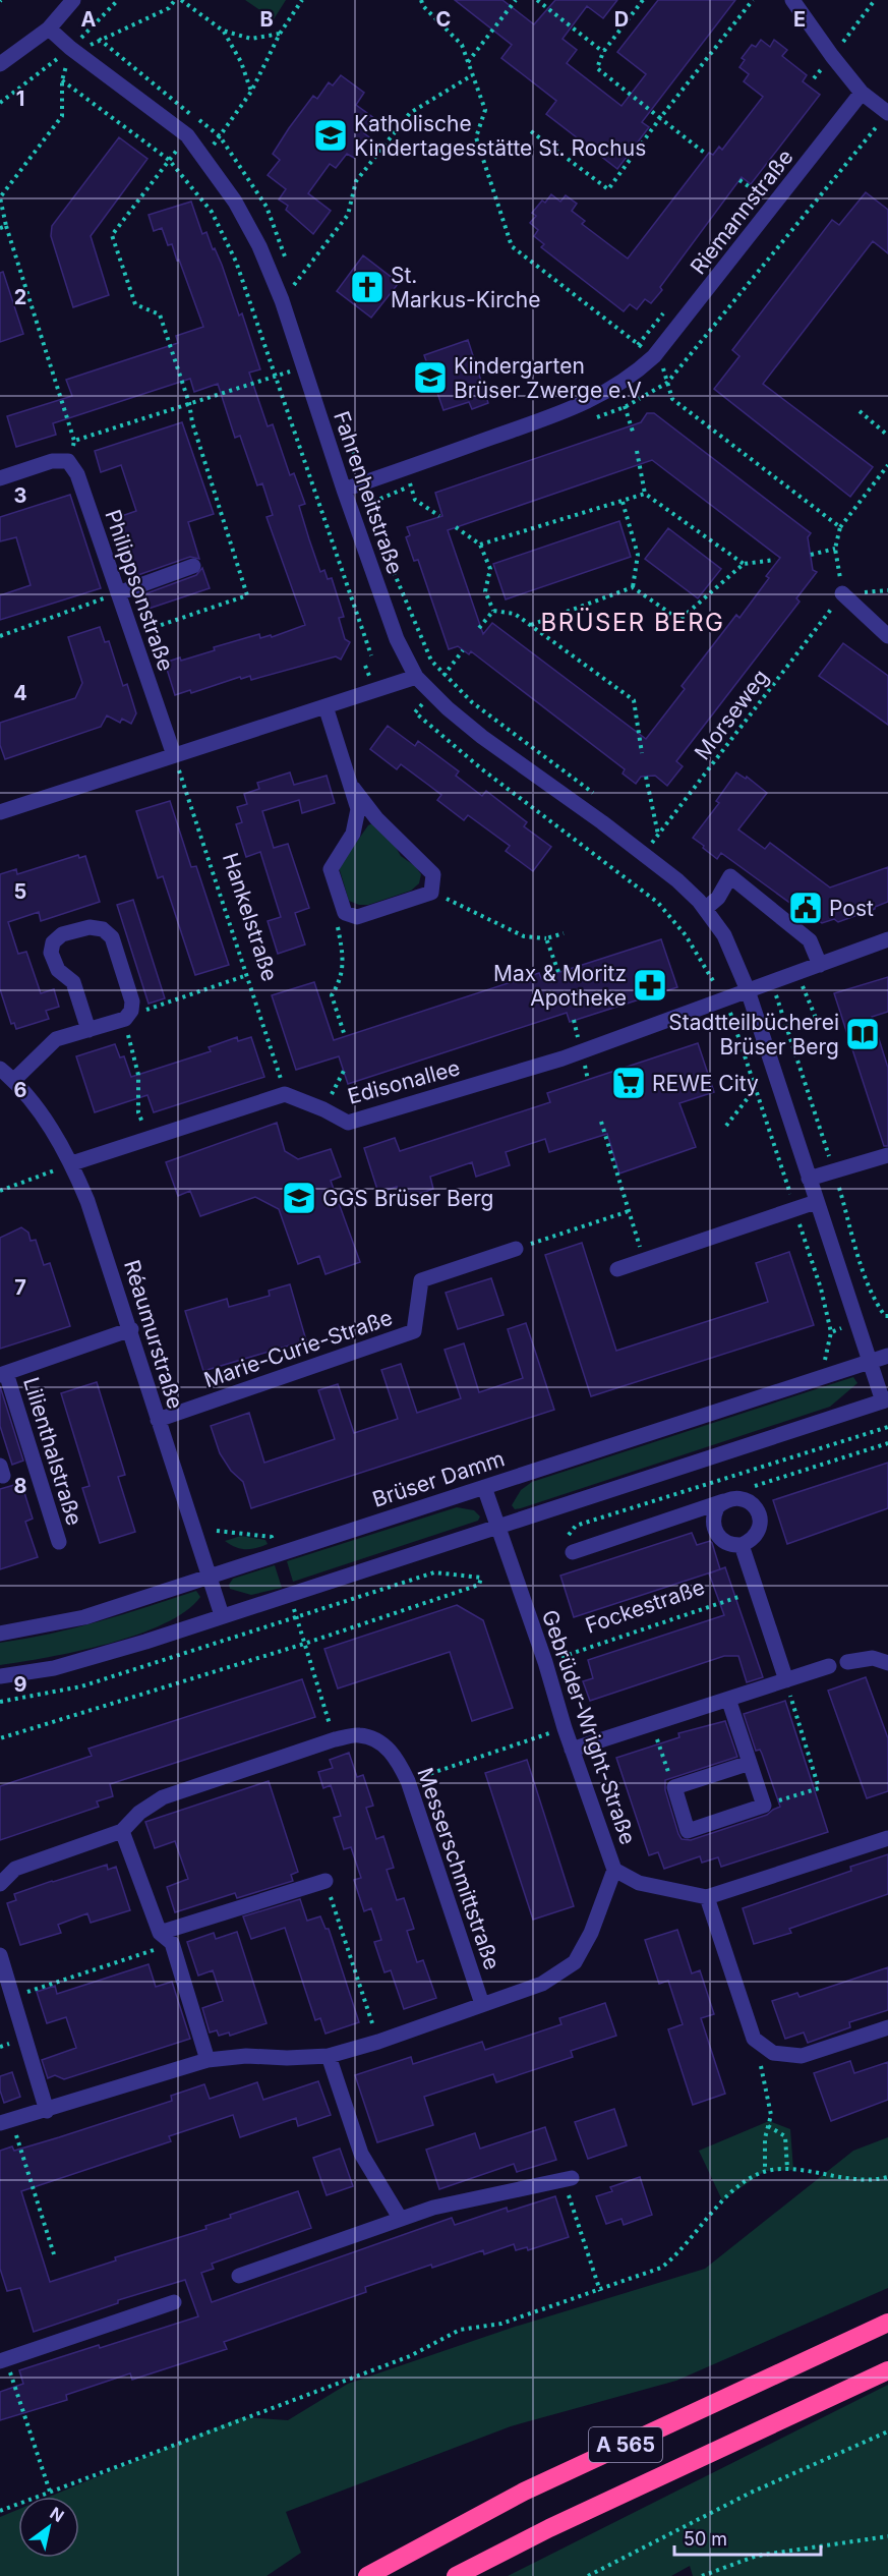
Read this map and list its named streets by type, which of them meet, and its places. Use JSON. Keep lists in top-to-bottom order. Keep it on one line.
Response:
{"streets":{"highway":["A 565"],"street":["Riemannstraße","Fahrenheitstraße","Philippsonstraße","Edisonallee","Réaumurstraße","Marie-Curie-Straße","Lilienthalstraße","Brüser Damm","Gebrüder-Wright-Straße","Messerschmittstraße"],"path":["Morseweg","Hankelstraße","Fockestraße"]},"crossings":[["Riemannstraße","Fahrenheitstraße"],["Fahrenheitstraße","Morseweg"],["Fahrenheitstraße","Edisonallee"],["Fahrenheitstraße","Brüser Damm"],["Philippsonstraße","Hankelstraße"],["Hankelstraße","Edisonallee"],["Réaumurstraße","Marie-Curie-Straße"],["Réaumurstraße","Lilienthalstraße"],["Réaumurstraße","Brüser Damm"],["Brüser Damm","Gebrüder-Wright-Straße"],["Fockestraße","Gebrüder-Wright-Straße"],["Gebrüder-Wright-Straße","Messerschmittstraße"]],"districts":["BRÜSER BERG"],"places":{"school or university":["Katholische Kindertagesstätte St. Rochus","Kindergarten Brüser Zwerge e.V.","GGS Brüser Berg"],"church":["St. Markus-Kirche"],"public building":["Post"],"pharmacy":["Max & Moritz Apotheke"],"library":["Stadtteilbücherei Brüser Berg"],"supermarket":["REWE City"]},"scale_bar":"50 m","north":"top right","grid":{"columns":["A","B","C","D","E"],"rows":["1","2","3","4","5","6","7","8","9"]}}
